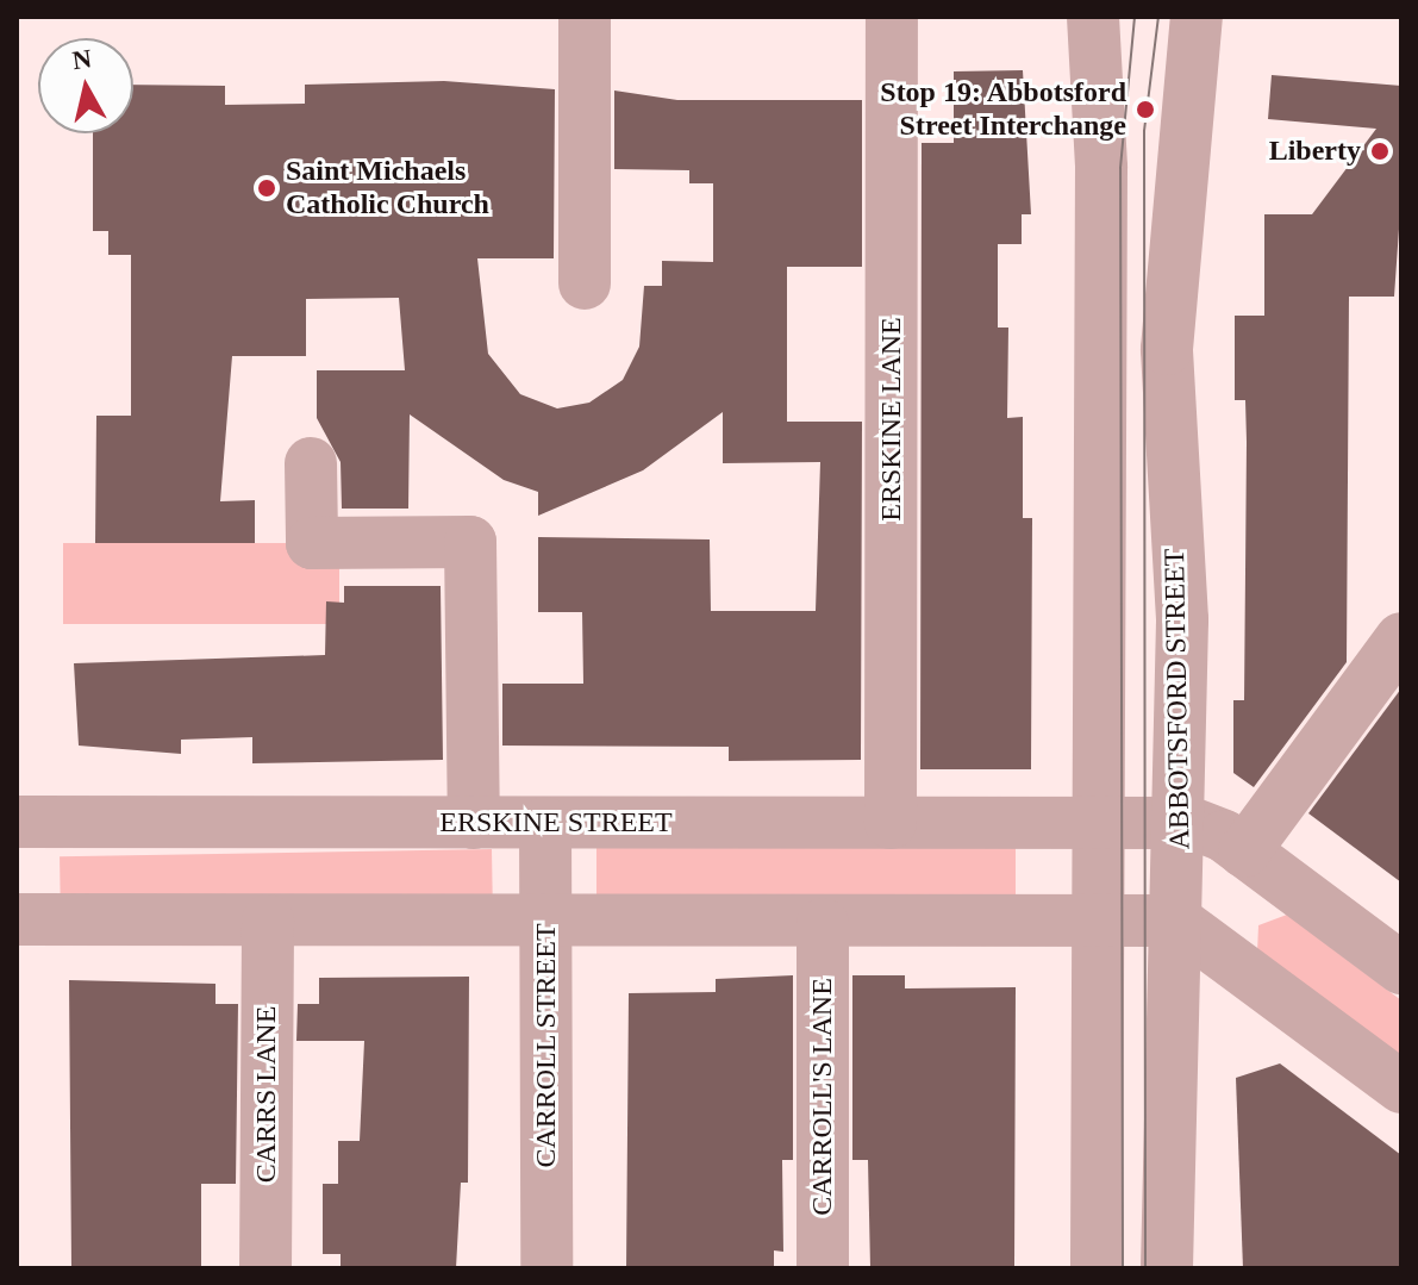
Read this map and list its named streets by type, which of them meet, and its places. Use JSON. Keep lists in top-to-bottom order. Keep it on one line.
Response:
{"streets":{"street":["ERSKINE LANE","ABBOTSFORD STREET","ERSKINE STREET","CARROLL STREET","CARRS LANE","CARROLL'S LANE"]},"crossings":[["ERSKINE LANE","ERSKINE STREET"],["ABBOTSFORD STREET","ERSKINE STREET"],["ERSKINE STREET","CARROLL STREET"]],"places":["Stop 19: Abbotsford Street Interchange","Liberty","Saint Michaels Catholic Church"],"north":"top"}
